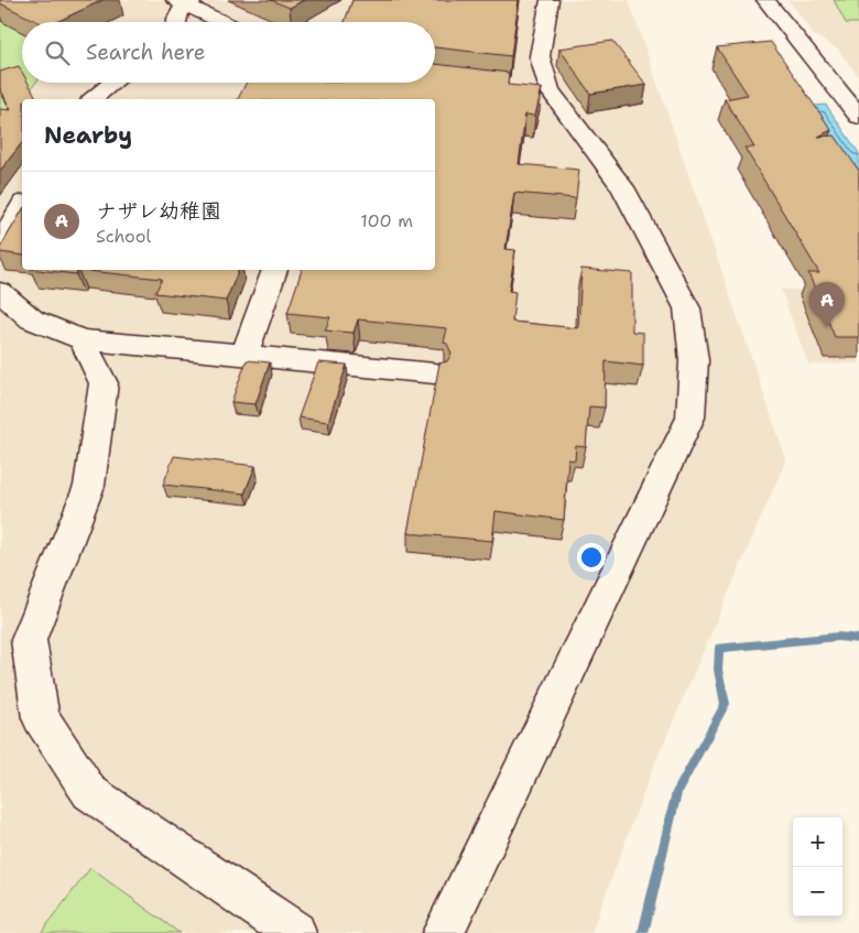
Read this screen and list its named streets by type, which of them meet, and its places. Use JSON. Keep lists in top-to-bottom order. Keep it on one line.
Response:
{"page":{"search":"Search here","heading":"Nearby","list":[{"mark":"A","name":"ナザレ幼稚園","note":"School","value":"100 m"}],"pins":"A","map_buttons":["+","−"]}}
